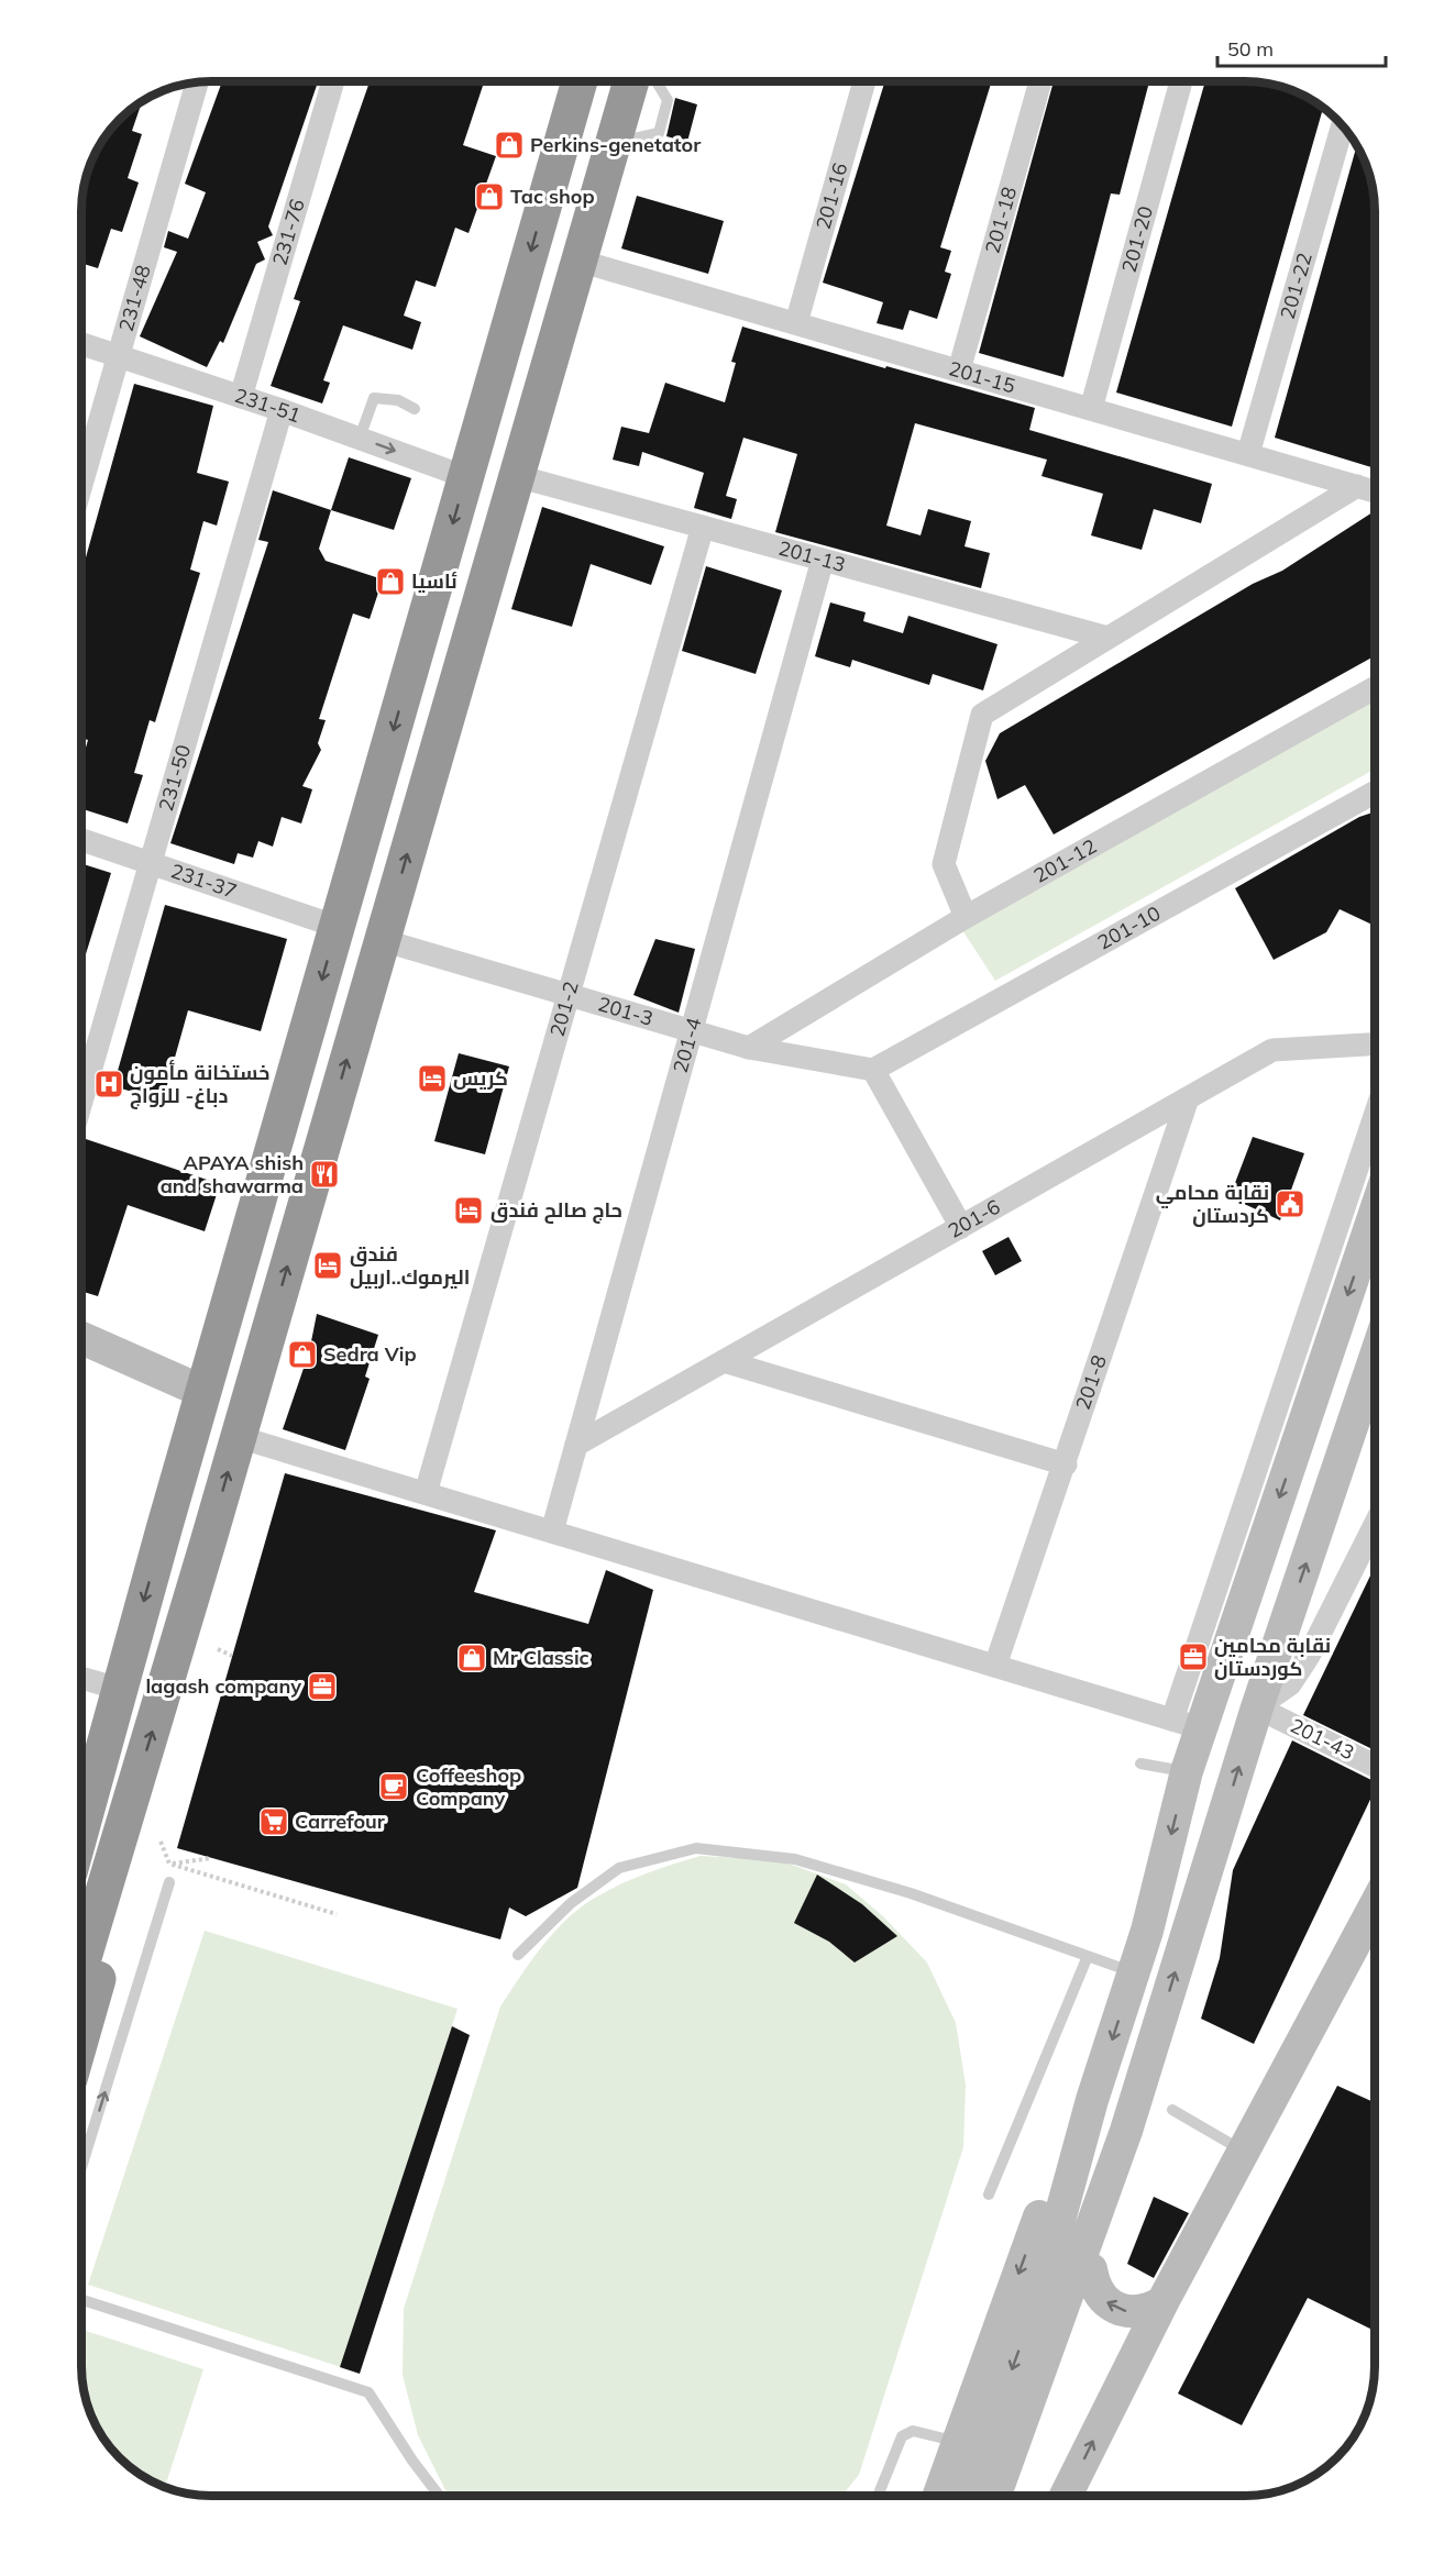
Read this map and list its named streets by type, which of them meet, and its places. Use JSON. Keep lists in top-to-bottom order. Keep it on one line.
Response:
{"streets":{"street":["201-16","201-18","231-76","201-20","201-22","231-48","201-15","231-51","201-13","231-50","201-12","231-37","201-10","201-2","201-3","201-4","201-6","201-8","201-43"]},"crossings":[["201-16","201-15"],["201-18","201-15"],["231-76","231-51"],["201-20","201-15"],["201-22","201-15"],["231-48","231-51"],["231-51","231-50"],["201-13","201-2"],["201-13","201-4"],["231-50","231-37"],["201-12","201-3"],["201-10","201-3"],["201-2","201-3"],["201-3","201-4"],["201-4","201-6"],["201-6","201-8"]],"places":{"shop":["Perkins-genetator","Tac shop","ئاسیا","Sedra Vip","Mr Classic"],"hotel":["كريس","حاج صالح فندق","فندق اليرموك..اربيل"],"hospital":["خستخانة مأمون دباغ- للزواج"],"restaurant":["APAYA shish and shawarma"],"public building":["نقابة محامي كردستان"],"office":["نقابة محامين كوردستان","lagash company"],"cafe":["Coffeeshop Company"],"supermarket":["Carrefour"]},"scale_bar":"50 m"}
